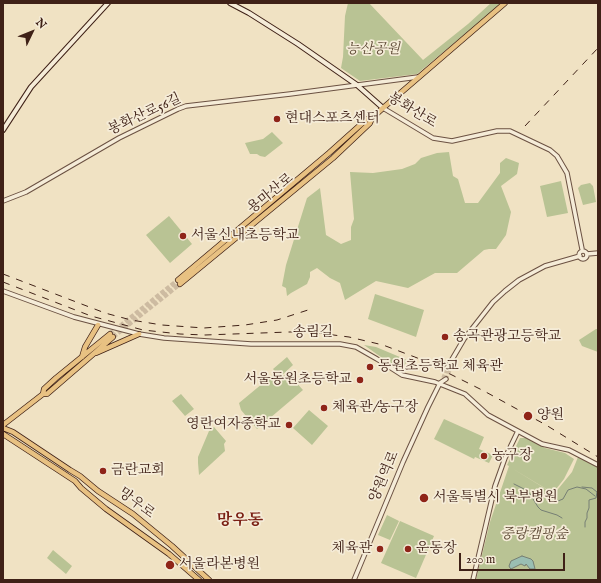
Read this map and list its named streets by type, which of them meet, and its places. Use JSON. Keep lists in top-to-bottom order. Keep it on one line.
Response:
{"streets":{"main road":["봉화산로","용마산로","망우로"],"street":["봉화산로56길","송림길","양원역로"]},"crossings":[["봉화산로","봉화산로56길"],["봉화산로","용마산로"],["봉화산로56길","용마산로"],["송림길","양원역로"]],"districts":["망우동"],"parks":["능산공원","중랑캠핑숲"],"places":["현대스포츠센터","서울신내초등학교","송곡관광고등학교","동원초등학교 체육관","서울동원초등학교","체육관/농구장","양원","영란여자중학교","농구장","금란교회","서울특별시 북부병원","체육관","운동장","서울라본병원"],"scale_bar":"200 m","north":"top right"}
